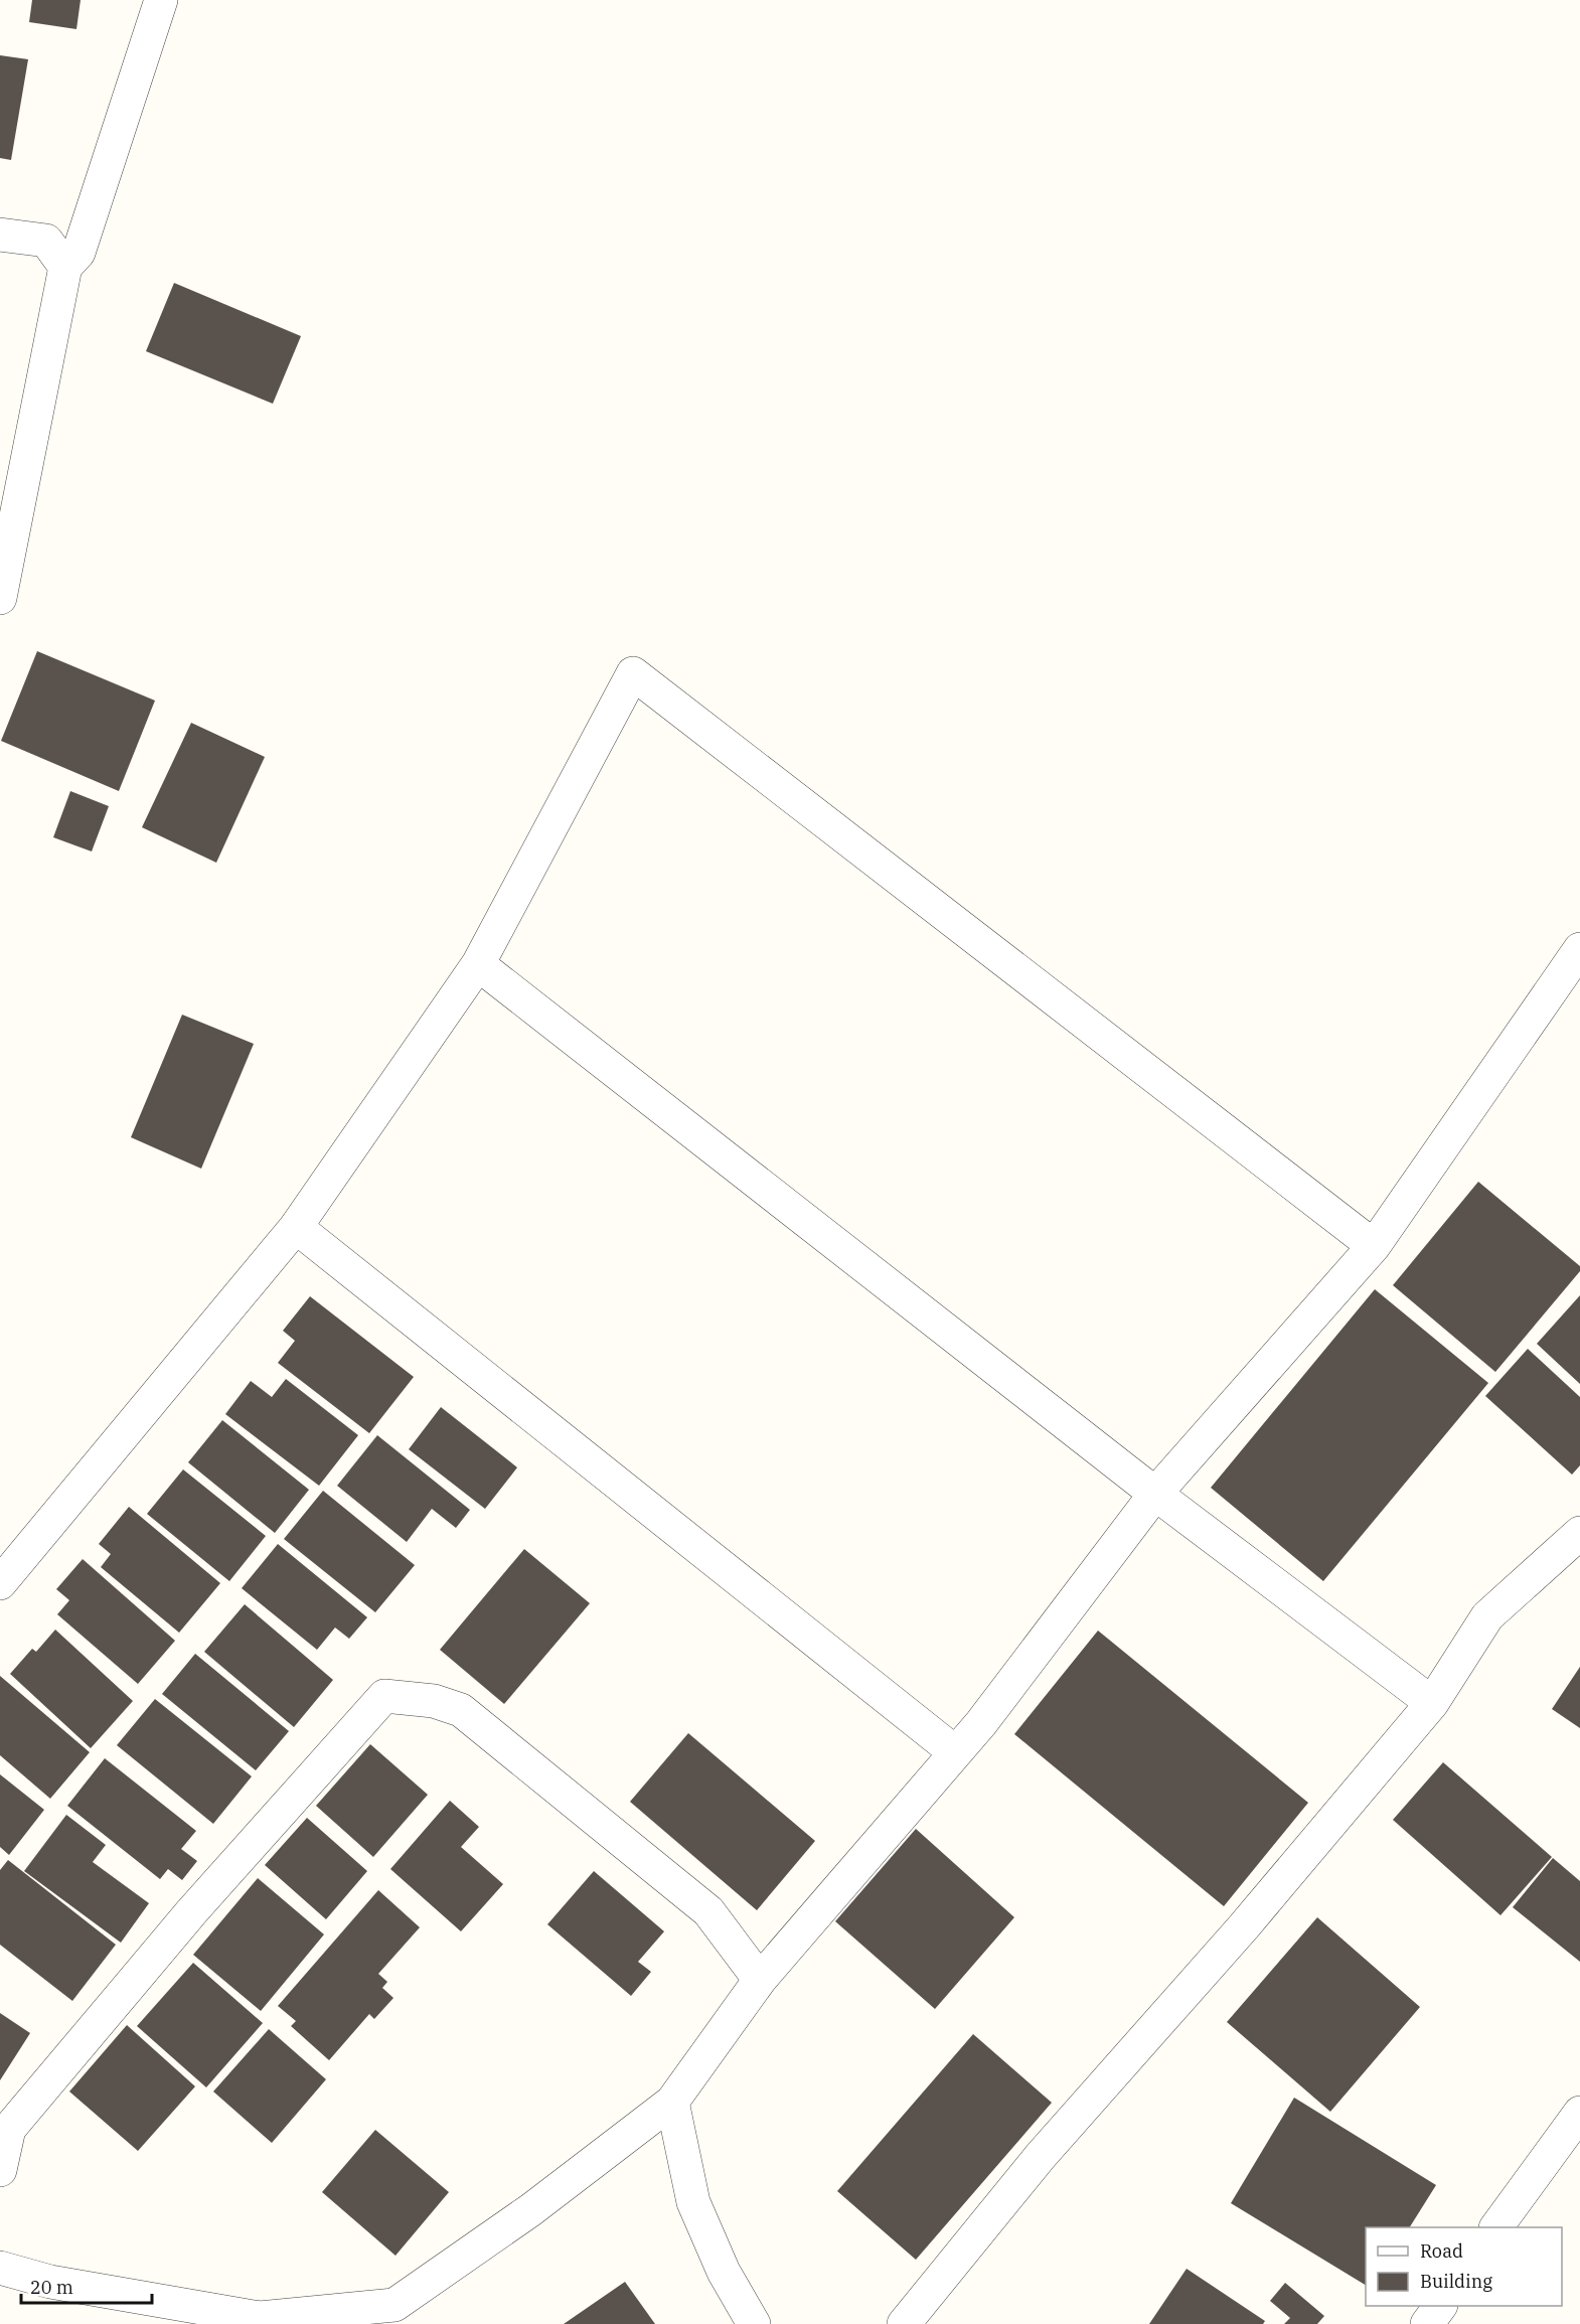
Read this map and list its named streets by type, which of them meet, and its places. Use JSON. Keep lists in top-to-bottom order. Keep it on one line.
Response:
{"legend":["Road","Building"],"scale_bar":"20 m"}
